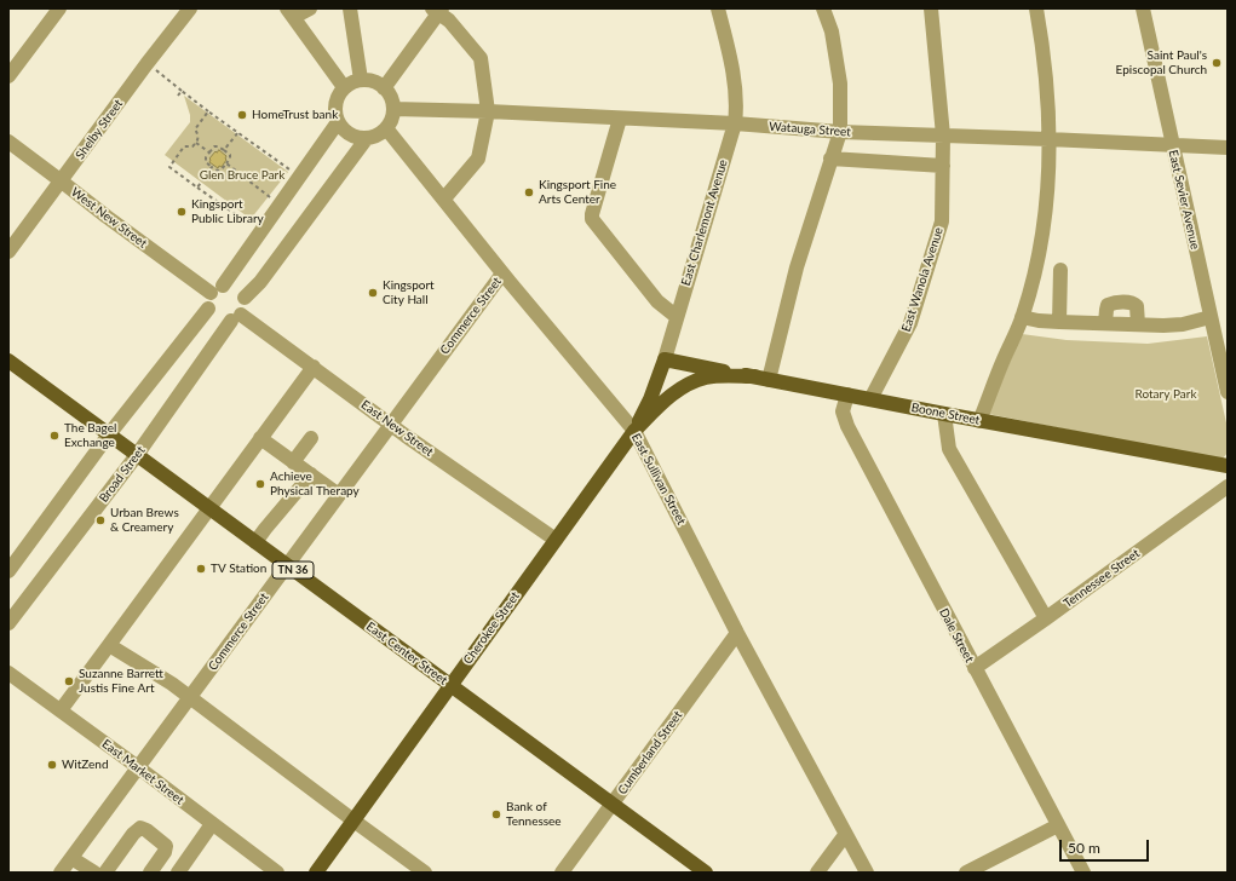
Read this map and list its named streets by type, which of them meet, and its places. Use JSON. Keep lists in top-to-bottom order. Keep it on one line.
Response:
{"streets":{"main road":["East Charlemont Avenue","Boone Street","TN 36","Cherokee Street","East Center Street"],"street":["Shelby Street","Watauga Street","East Sevier Avenue","West New Street","East Wanola Avenue","Commerce Street","East New Street","Broad Street","East Sullivan Street","Tennessee Street","Dale Street","Cumberland Street","East Market Street"]},"crossings":[["Shelby Street","West New Street"],["Watauga Street","East Sevier Avenue"],["Watauga Street","East Charlemont Avenue"],["Watauga Street","East Wanola Avenue"],["Watauga Street","East Sullivan Street"],["West New Street","East New Street"],["West New Street","Broad Street"],["East Charlemont Avenue","Boone Street"],["East Charlemont Avenue","East Sullivan Street"],["East Charlemont Avenue","Cherokee Street"],["East Wanola Avenue","Boone Street"],["Commerce Street","East New Street"],["Commerce Street","East Sullivan Street"],["Commerce Street","East Center Street"],["Commerce Street","East Market Street"],["Boone Street","Dale Street"],["East New Street","Broad Street"],["East New Street","Cherokee Street"],["Broad Street","East Center Street"],["East Sullivan Street","Cherokee Street"],["East Sullivan Street","Cumberland Street"],["TN 36","East Center Street"],["Tennessee Street","Dale Street"],["Cherokee Street","East Center Street"],["East Center Street","Cumberland Street"]],"parks":["Glen Bruce Park","Rotary Park"],"places":["Saint Paul's Episcopal Church","HomeTrust bank","Kingsport Fine Arts Center","Kingsport Public Library","Kingsport City Hall","The Bagel Exchange","Achieve Physical Therapy","Urban Brews & Creamery","TV Station","Suzanne Barrett Justis Fine Art","WitZend","Bank of Tennessee"],"scale_bar":"50 m"}
